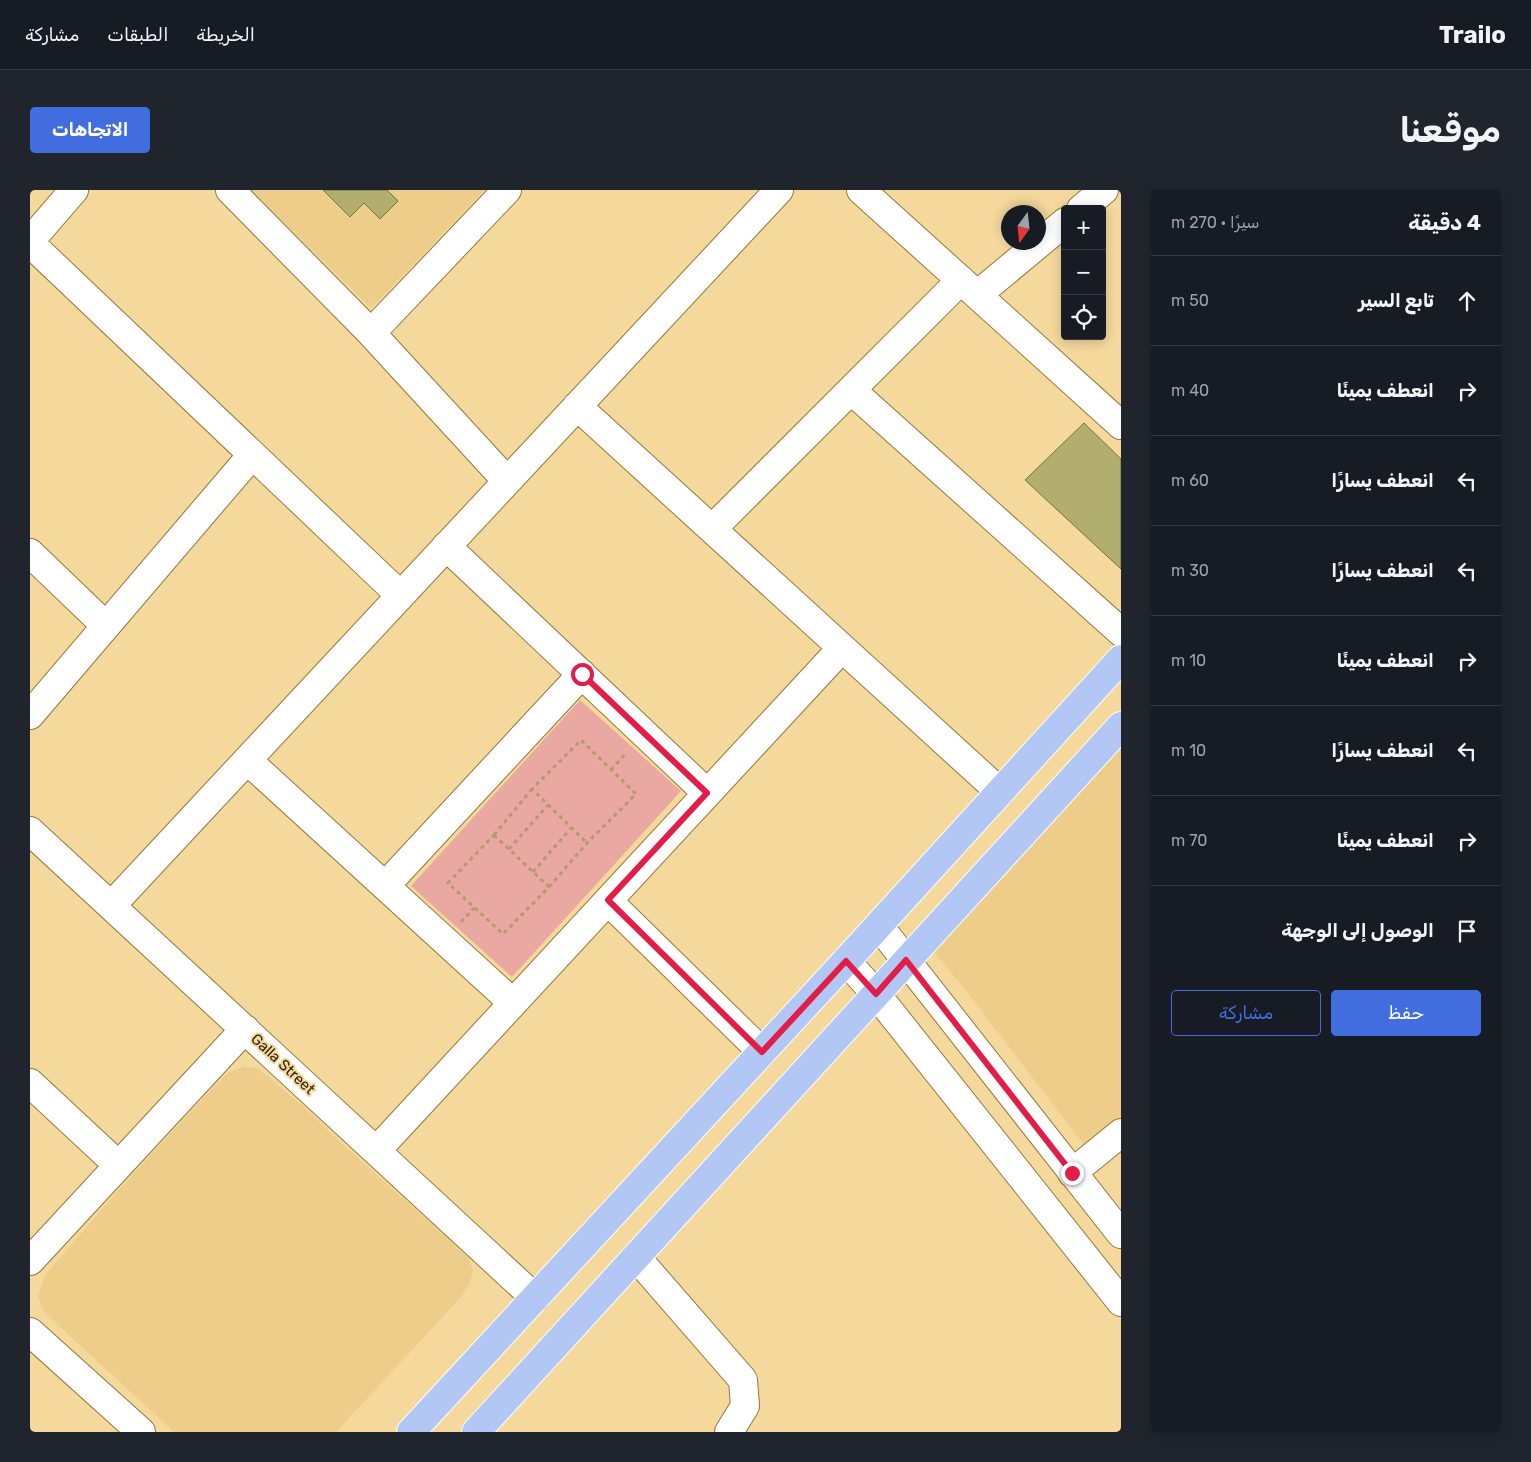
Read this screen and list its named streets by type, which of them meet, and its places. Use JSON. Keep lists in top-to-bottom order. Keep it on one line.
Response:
{"streets":{"street":["Galla Street"]},"north":"bottom","page":{"header":"Trailo","nav":["الخريطة","الطبقات","مشاركة"],"buttons":["الاتجاهات",["حفظ","مشاركة"]],"title":"موقعنا","heading":["4 دقيقة","سيرًا · 270 m"],"map_buttons":["+","−"],"list":[["تابع السير","50 m"],["انعطف يمينًا","40 m"],["انعطف يسارًا","60 m"],["انعطف يسارًا","30 m"],["انعطف يمينًا","10 m"],["انعطف يسارًا","10 m"],["انعطف يمينًا","70 m"],"الوصول إلى الوجهة"]}}
